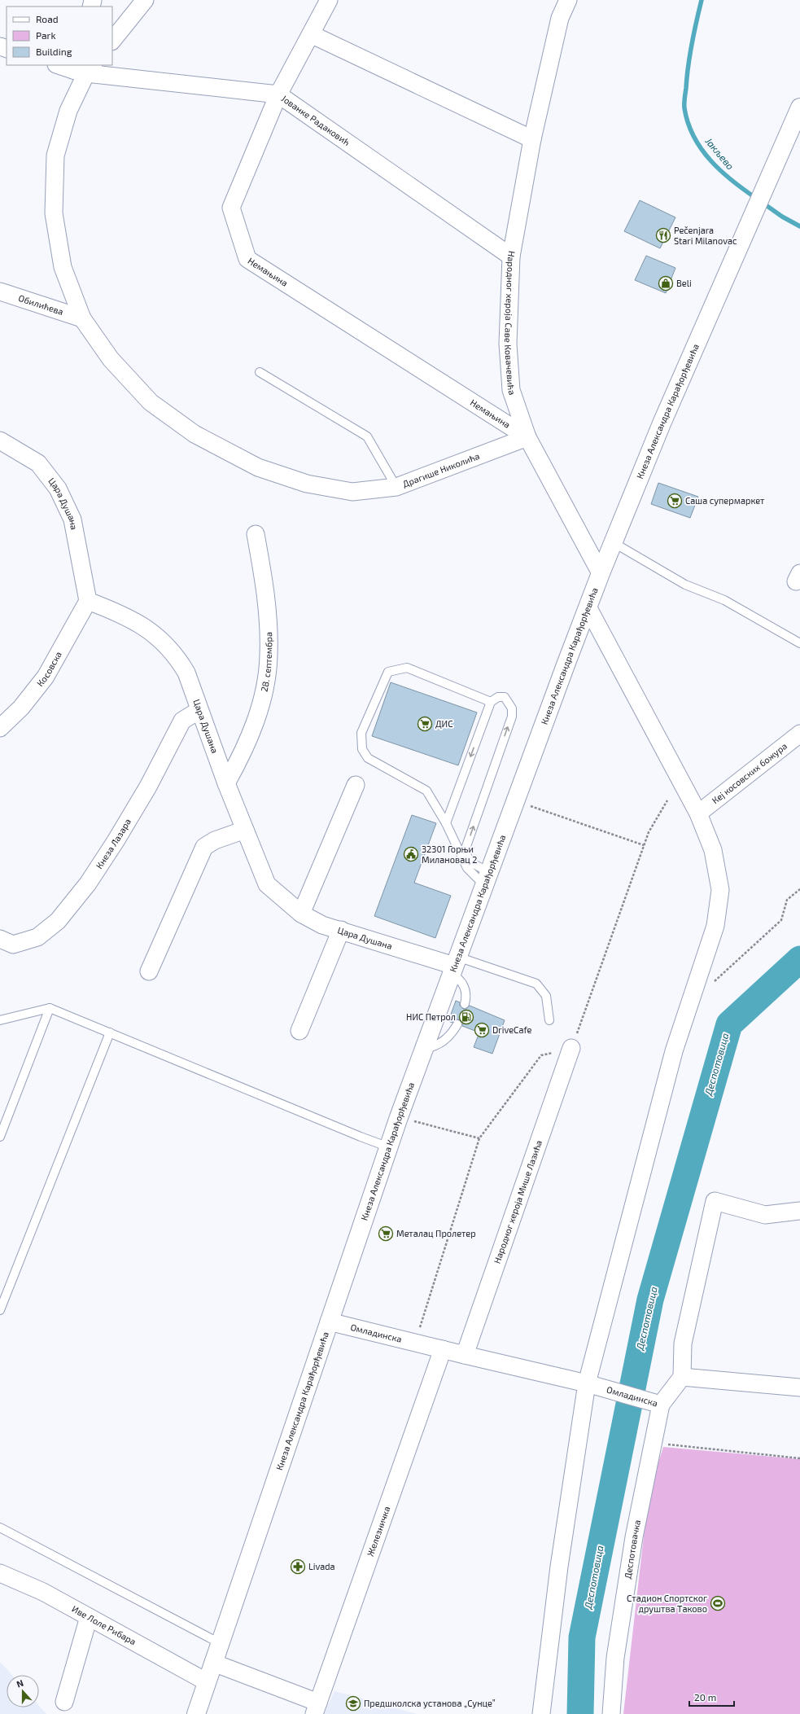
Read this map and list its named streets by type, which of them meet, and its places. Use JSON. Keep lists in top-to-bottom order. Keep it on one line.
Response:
{"streets":{"street":["Јованке Радаковић","Немањина","Обилићева","Народног хероја Саве Ковачевића","Кнеза Александра Карађорђевића","Драгише Николића","Цара Душана","28. септембра","Косовска","Кеј косовских божура","Кнеза Лазара","Народног хероја Мише Лазића","Омладинска","Железничка","Деспотовачка","Иве Лоле Рибара"]},"crossings":[["Јованке Радаковић","Немањина"],["Јованке Радаковић","Народног хероја Саве Ковачевића"],["Јованке Радаковић","Драгише Николића"],["Немањина","Народног хероја Саве Ковачевића"],["Немањина","Драгише Николића"],["Обилићева","Драгише Николића"],["Народног хероја Саве Ковачевића","Кнеза Александра Карађорђевића"],["Народног хероја Саве Ковачевића","Драгише Николића"],["Кнеза Александра Карађорђевића","Цара Душана"],["Кнеза Александра Карађорђевића","Омладинска"],["Кнеза Александра Карађорђевића","Иве Лоле Рибара"],["Цара Душана","28. септембра"],["Цара Душана","Косовска"],["Цара Душана","Кнеза Лазара"],["Народног хероја Мише Лазића","Омладинска"],["Омладинска","Железничка"],["Омладинска","Деспотовачка"]],"water":["Јакљево","Деспотовица"],"places":{"restaurant":["Pečenjara Stari Milanovac"],"shop":["Beli"],"supermarket":["Саша супермаркет","ДИС","DriveCafe","Металац Пролетер"],"public building":["32301 Горњи Милановац 2"],"fuel station":["НИС Петрол"],"pharmacy":["Livada"],"sports":["Стадион Спортског друштва Таково"],"school or university":["Предшколска установа „Сунце”"]},"legend":["Road","Park","Building"],"scale_bar":"20 m","north":"top"}
